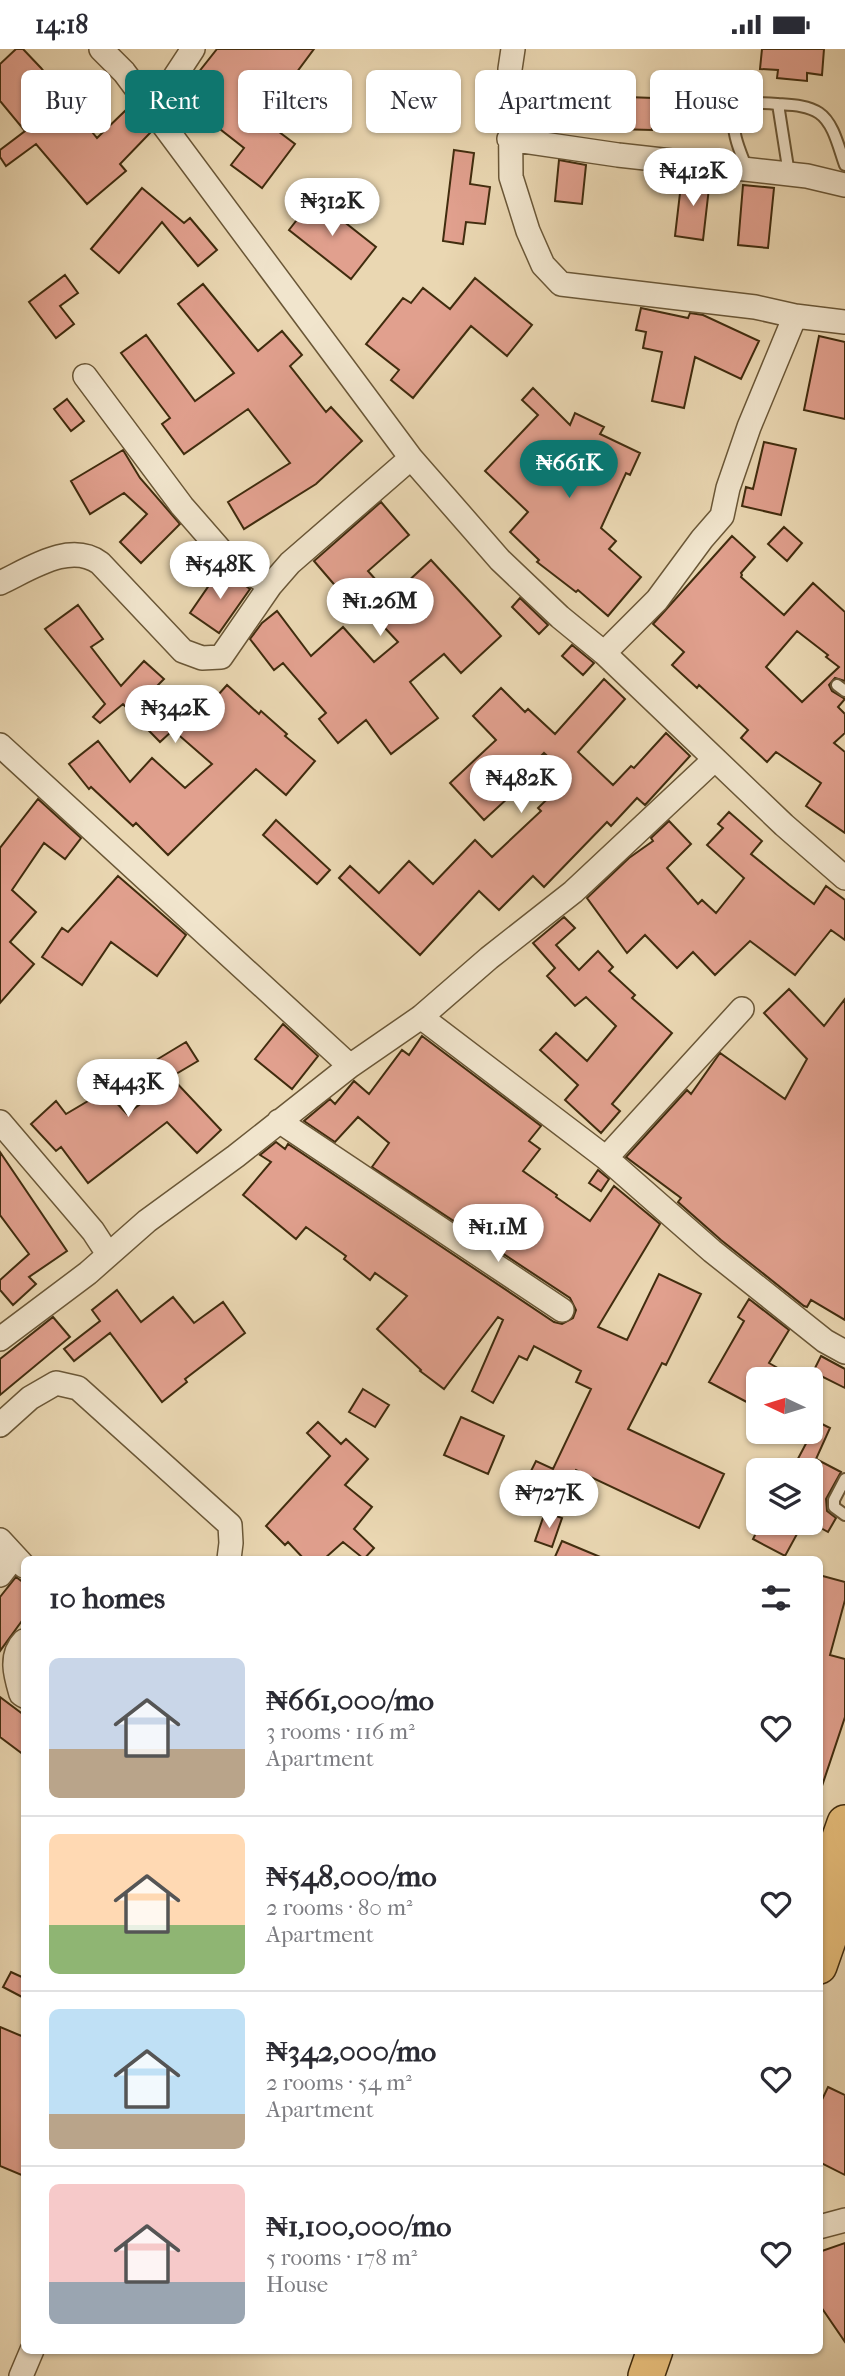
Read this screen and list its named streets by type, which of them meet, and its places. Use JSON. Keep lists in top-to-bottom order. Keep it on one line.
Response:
{"north":"left","page":{"status":"14:18","chip":["Buy","Rent","Filters","New","Apartment","House"],"price":["₦412K","₦312K","₦661K","₦548K","₦1.26M","₦342K","₦482K","₦443K","₦1.1M","₦727K"],"heading":"10 homes","list":[{"name":"₦661,000/mo","note":"3 rooms · 116 m² · Apartment"},{"name":"₦548,000/mo","note":"2 rooms · 80 m² · Apartment"},{"name":"₦342,000/mo","note":"2 rooms · 54 m² · Apartment"},{"name":"₦1,100,000/mo","note":"5 rooms · 178 m² · House"}]}}
